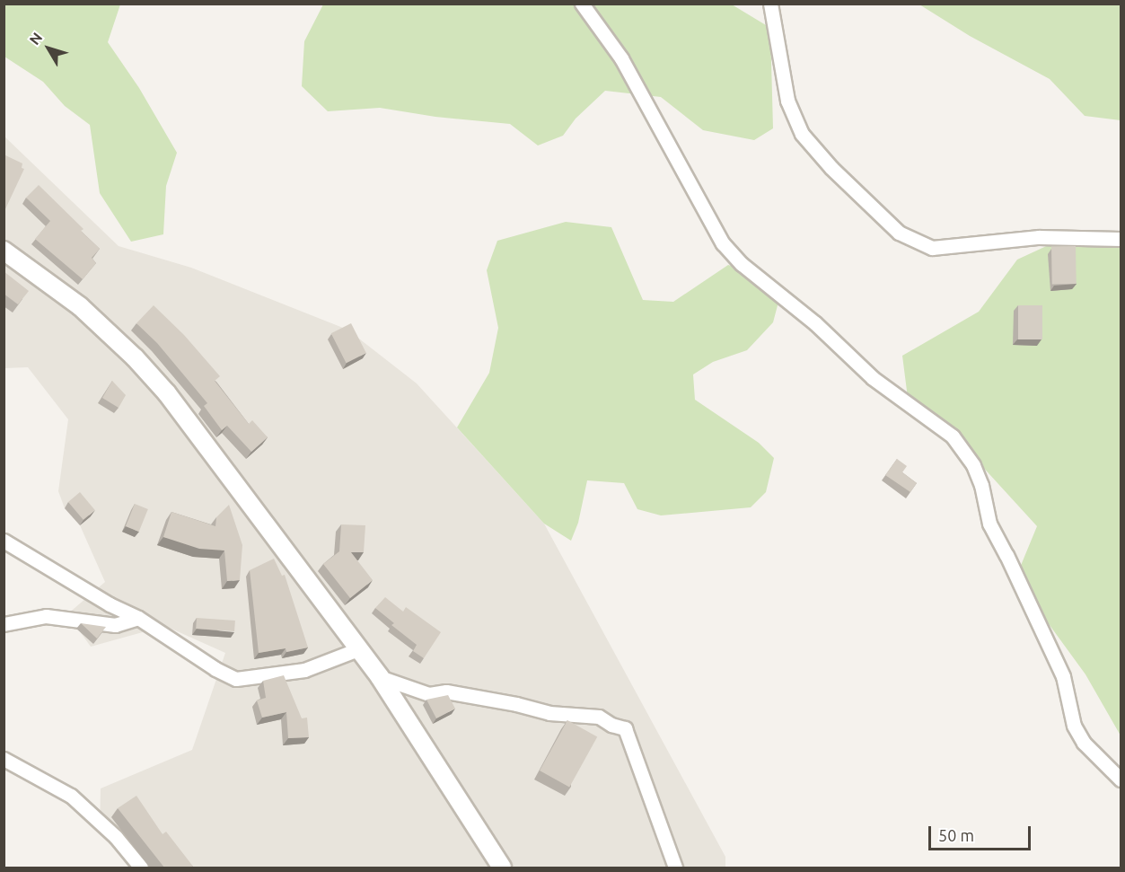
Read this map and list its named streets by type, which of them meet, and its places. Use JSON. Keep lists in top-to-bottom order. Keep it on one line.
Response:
{"scale_bar":"50 m","north":"top left"}
